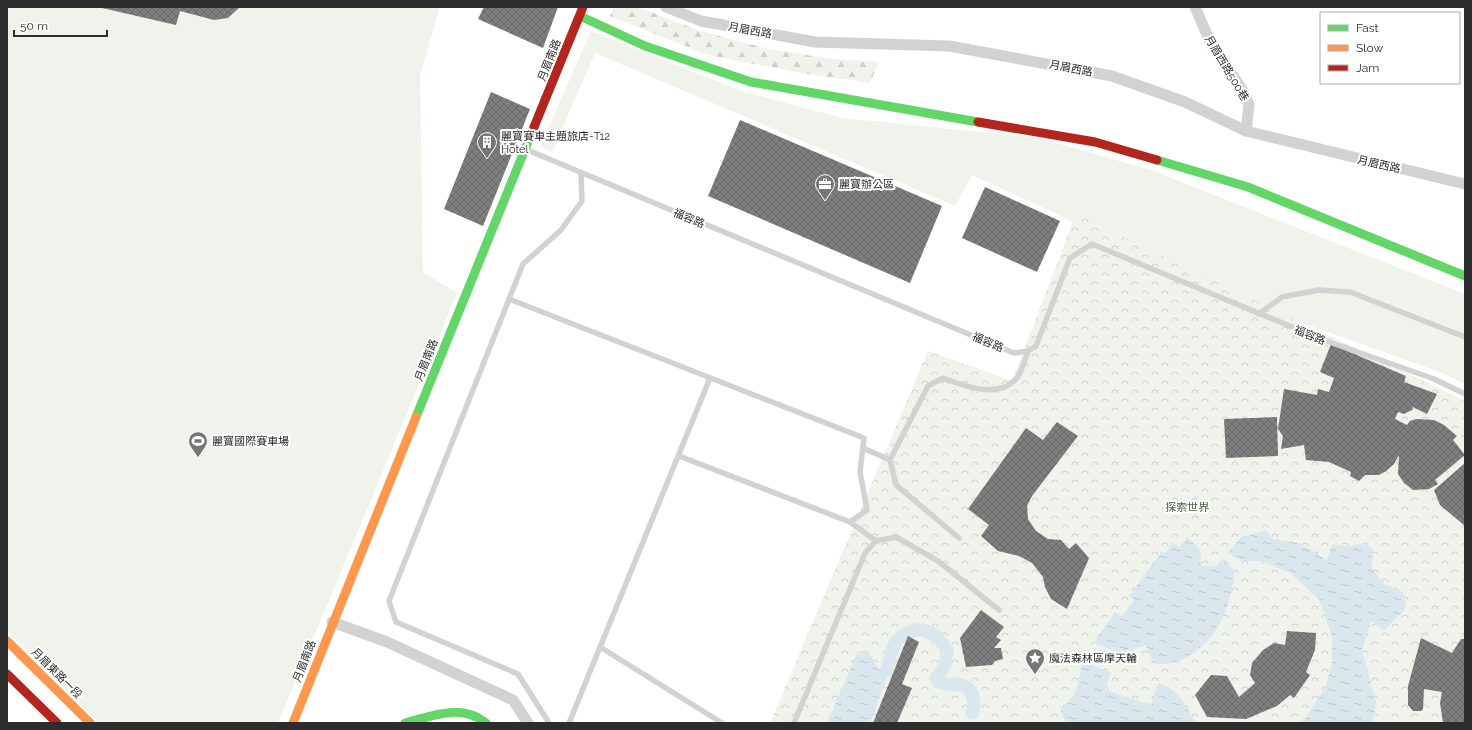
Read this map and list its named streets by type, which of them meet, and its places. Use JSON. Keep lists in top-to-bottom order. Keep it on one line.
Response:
{"streets":{"street":["月眉西路","月眉南路","月眉西路500巷","月眉東路一段"],"lane":["福容路"]},"crossings":[["月眉西路","月眉西路500巷"],["月眉南路","福容路"]],"parks":["探索世界"],"places":{"building":["麗寶賽車主題旅店-T12 Hotel"],"office":["麗寶辦公區"],"sports":["麗寶國際賽車場"],"place":["魔法森林區摩天輪"]},"legend":["Fast","Slow","Jam"],"scale_bar":"50 m"}
